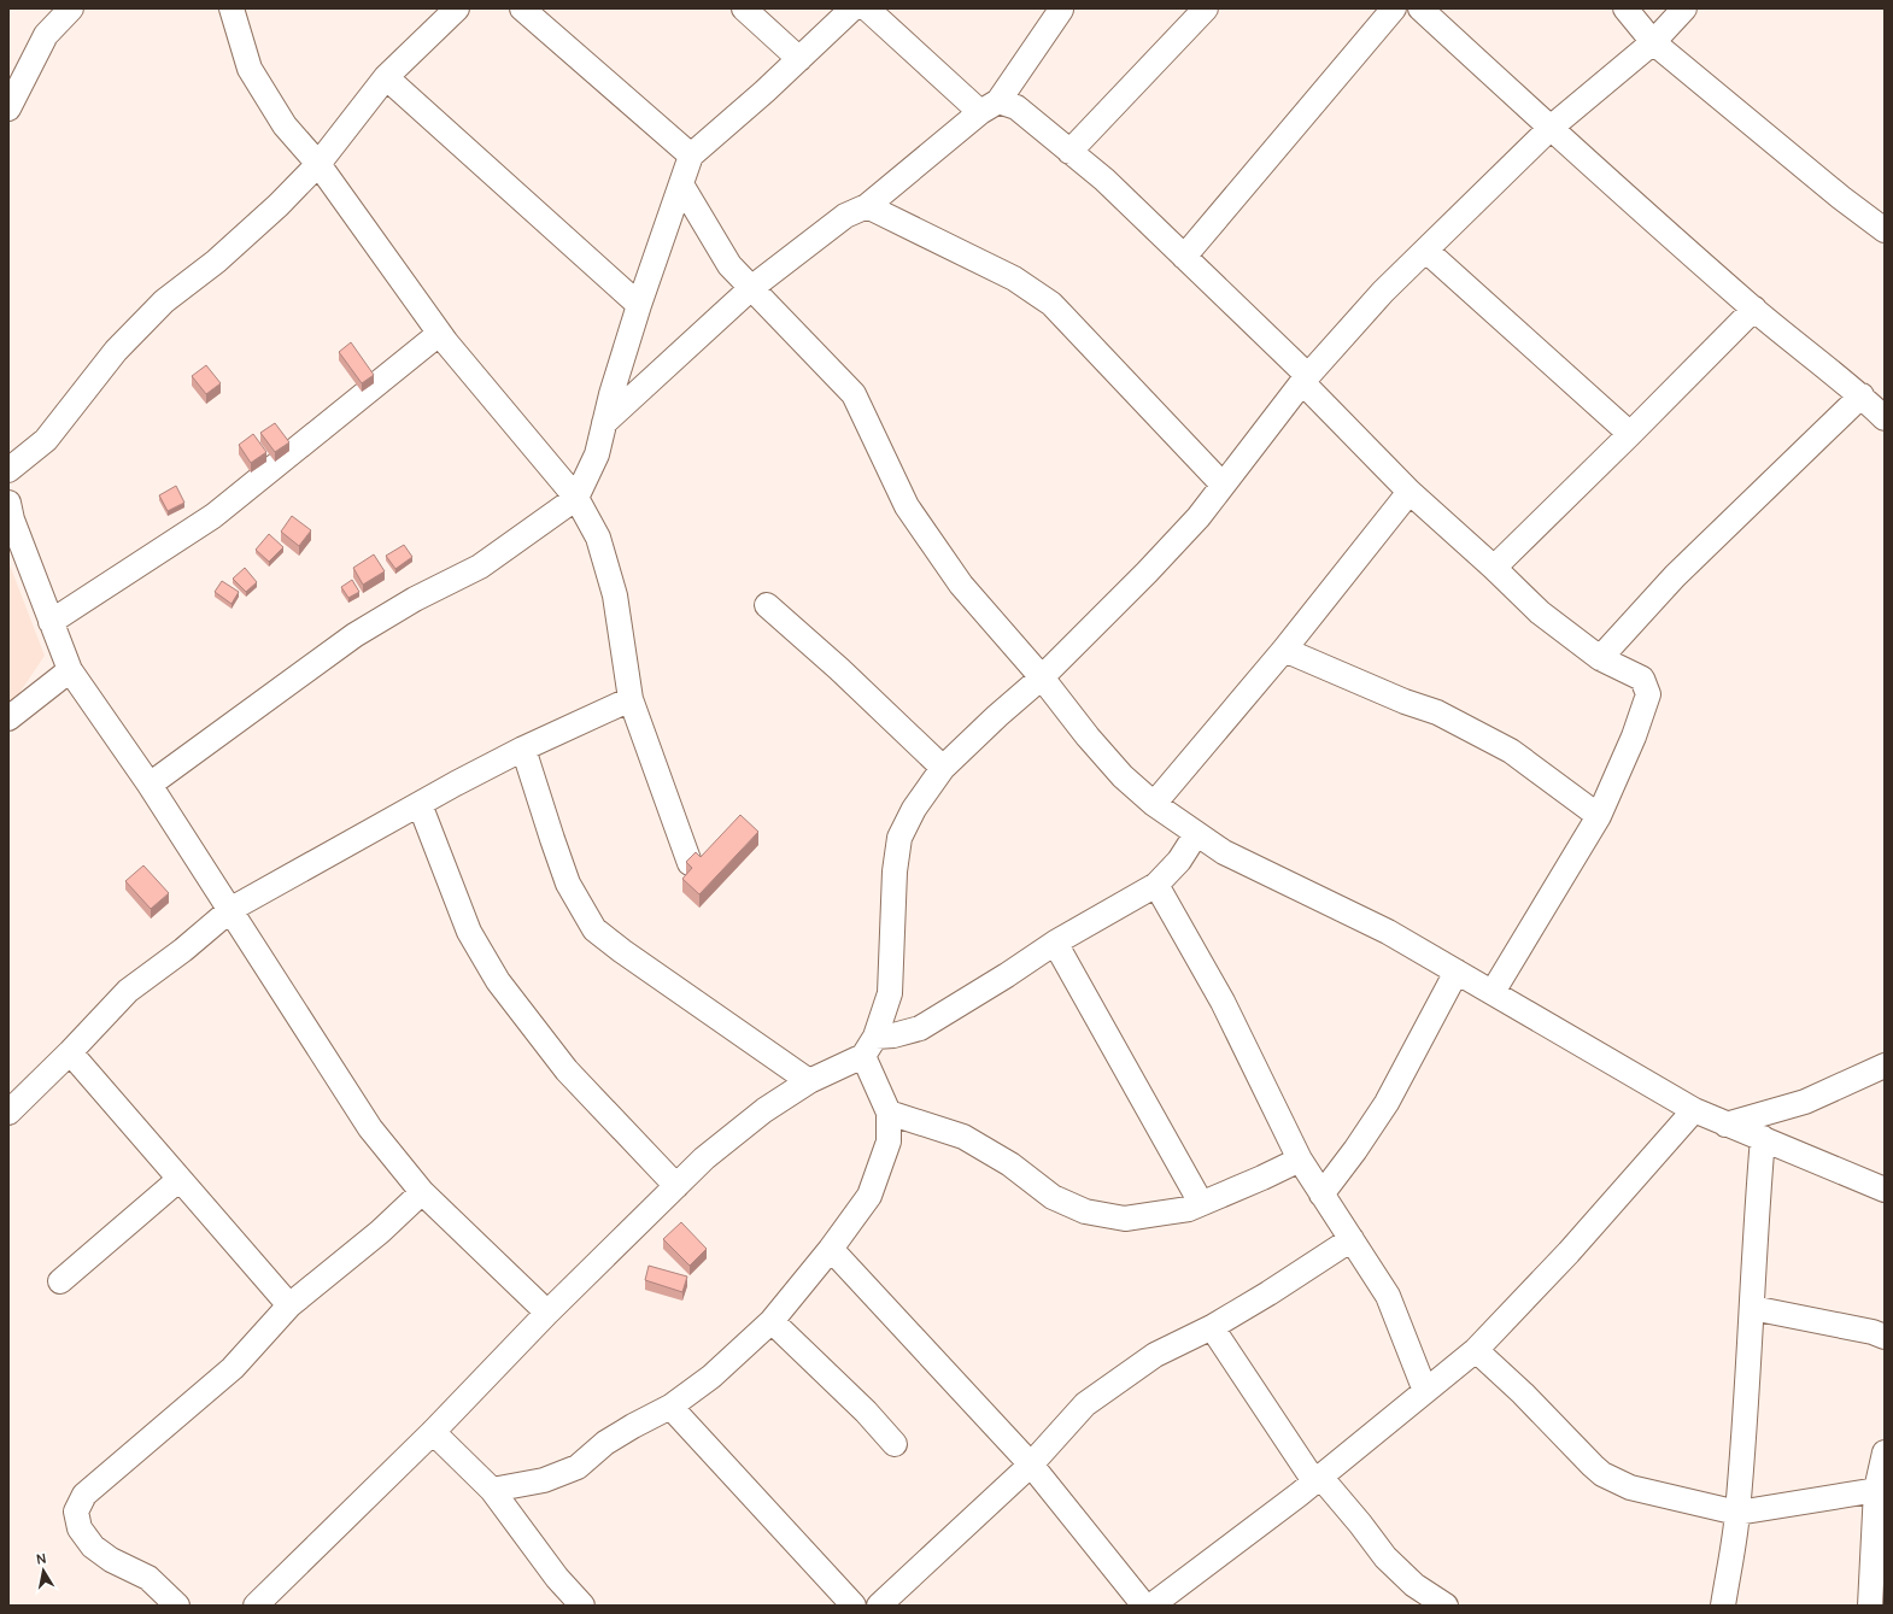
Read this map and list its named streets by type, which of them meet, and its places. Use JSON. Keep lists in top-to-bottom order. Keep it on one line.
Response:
{"north":"top"}
